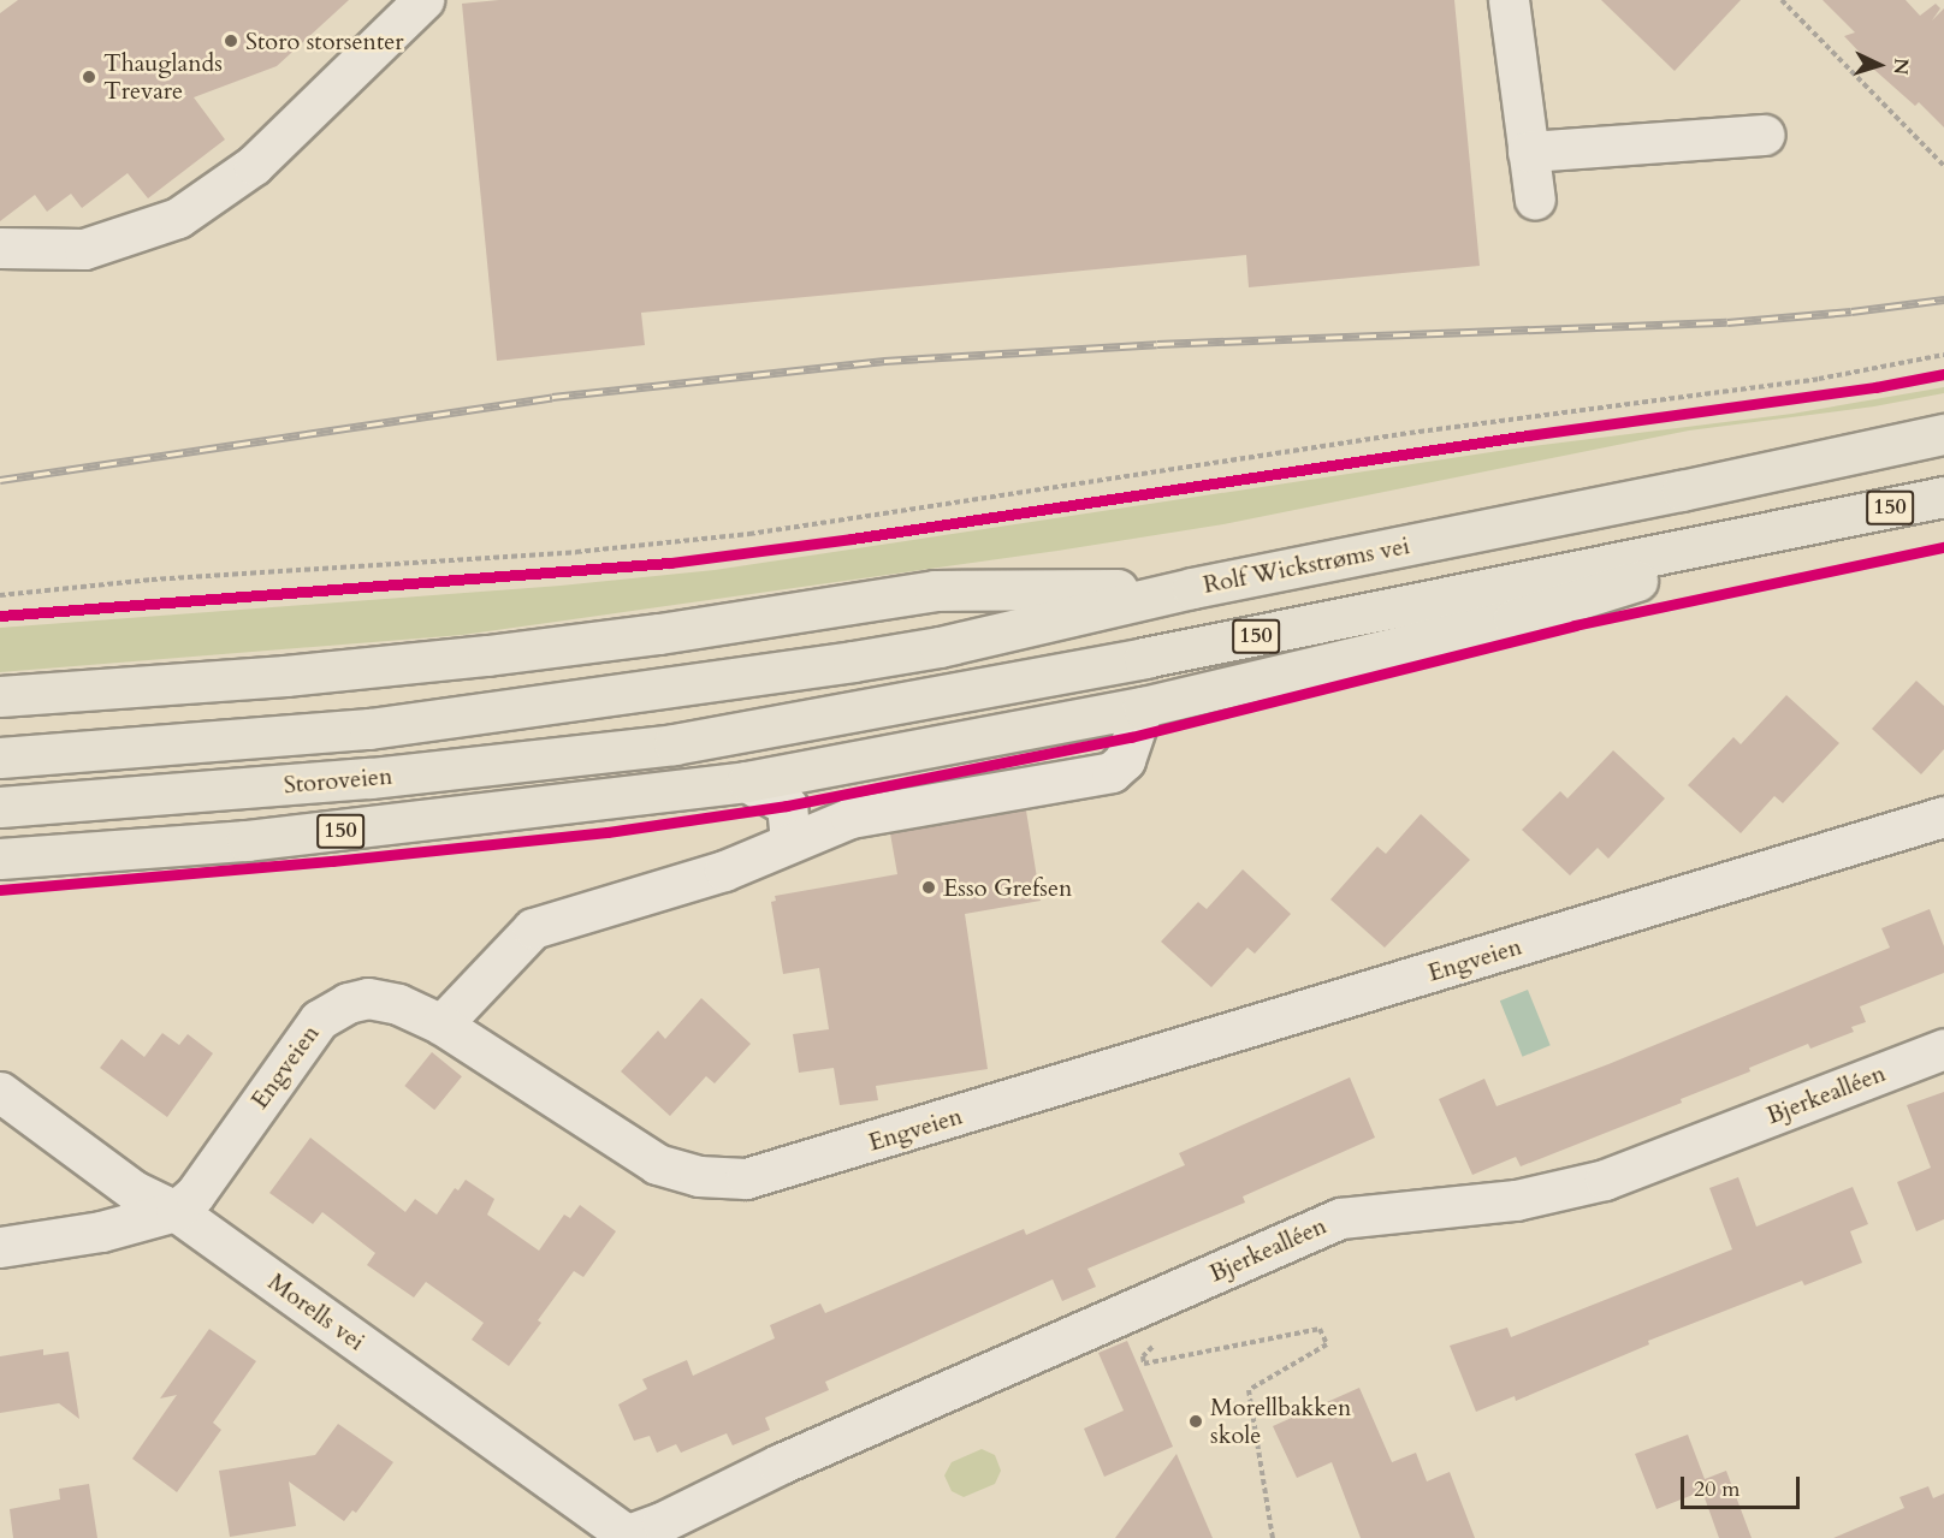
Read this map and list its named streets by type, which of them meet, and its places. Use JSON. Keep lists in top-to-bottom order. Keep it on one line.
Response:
{"streets":{"highway":["150","Rolf Wickstrøms vei","Storoveien"],"street":["Engveien","Bjerkealléen","Morells vei"]},"crossings":[["150","Storoveien"],["Rolf Wickstrøms vei","Storoveien"],["Engveien","Morells vei"],["Bjerkealléen","Morells vei"]],"places":["Storo storsenter","Thauglands Trevare","Esso Grefsen","Morellbakken skole"],"scale_bar":"20 m","north":"right"}
